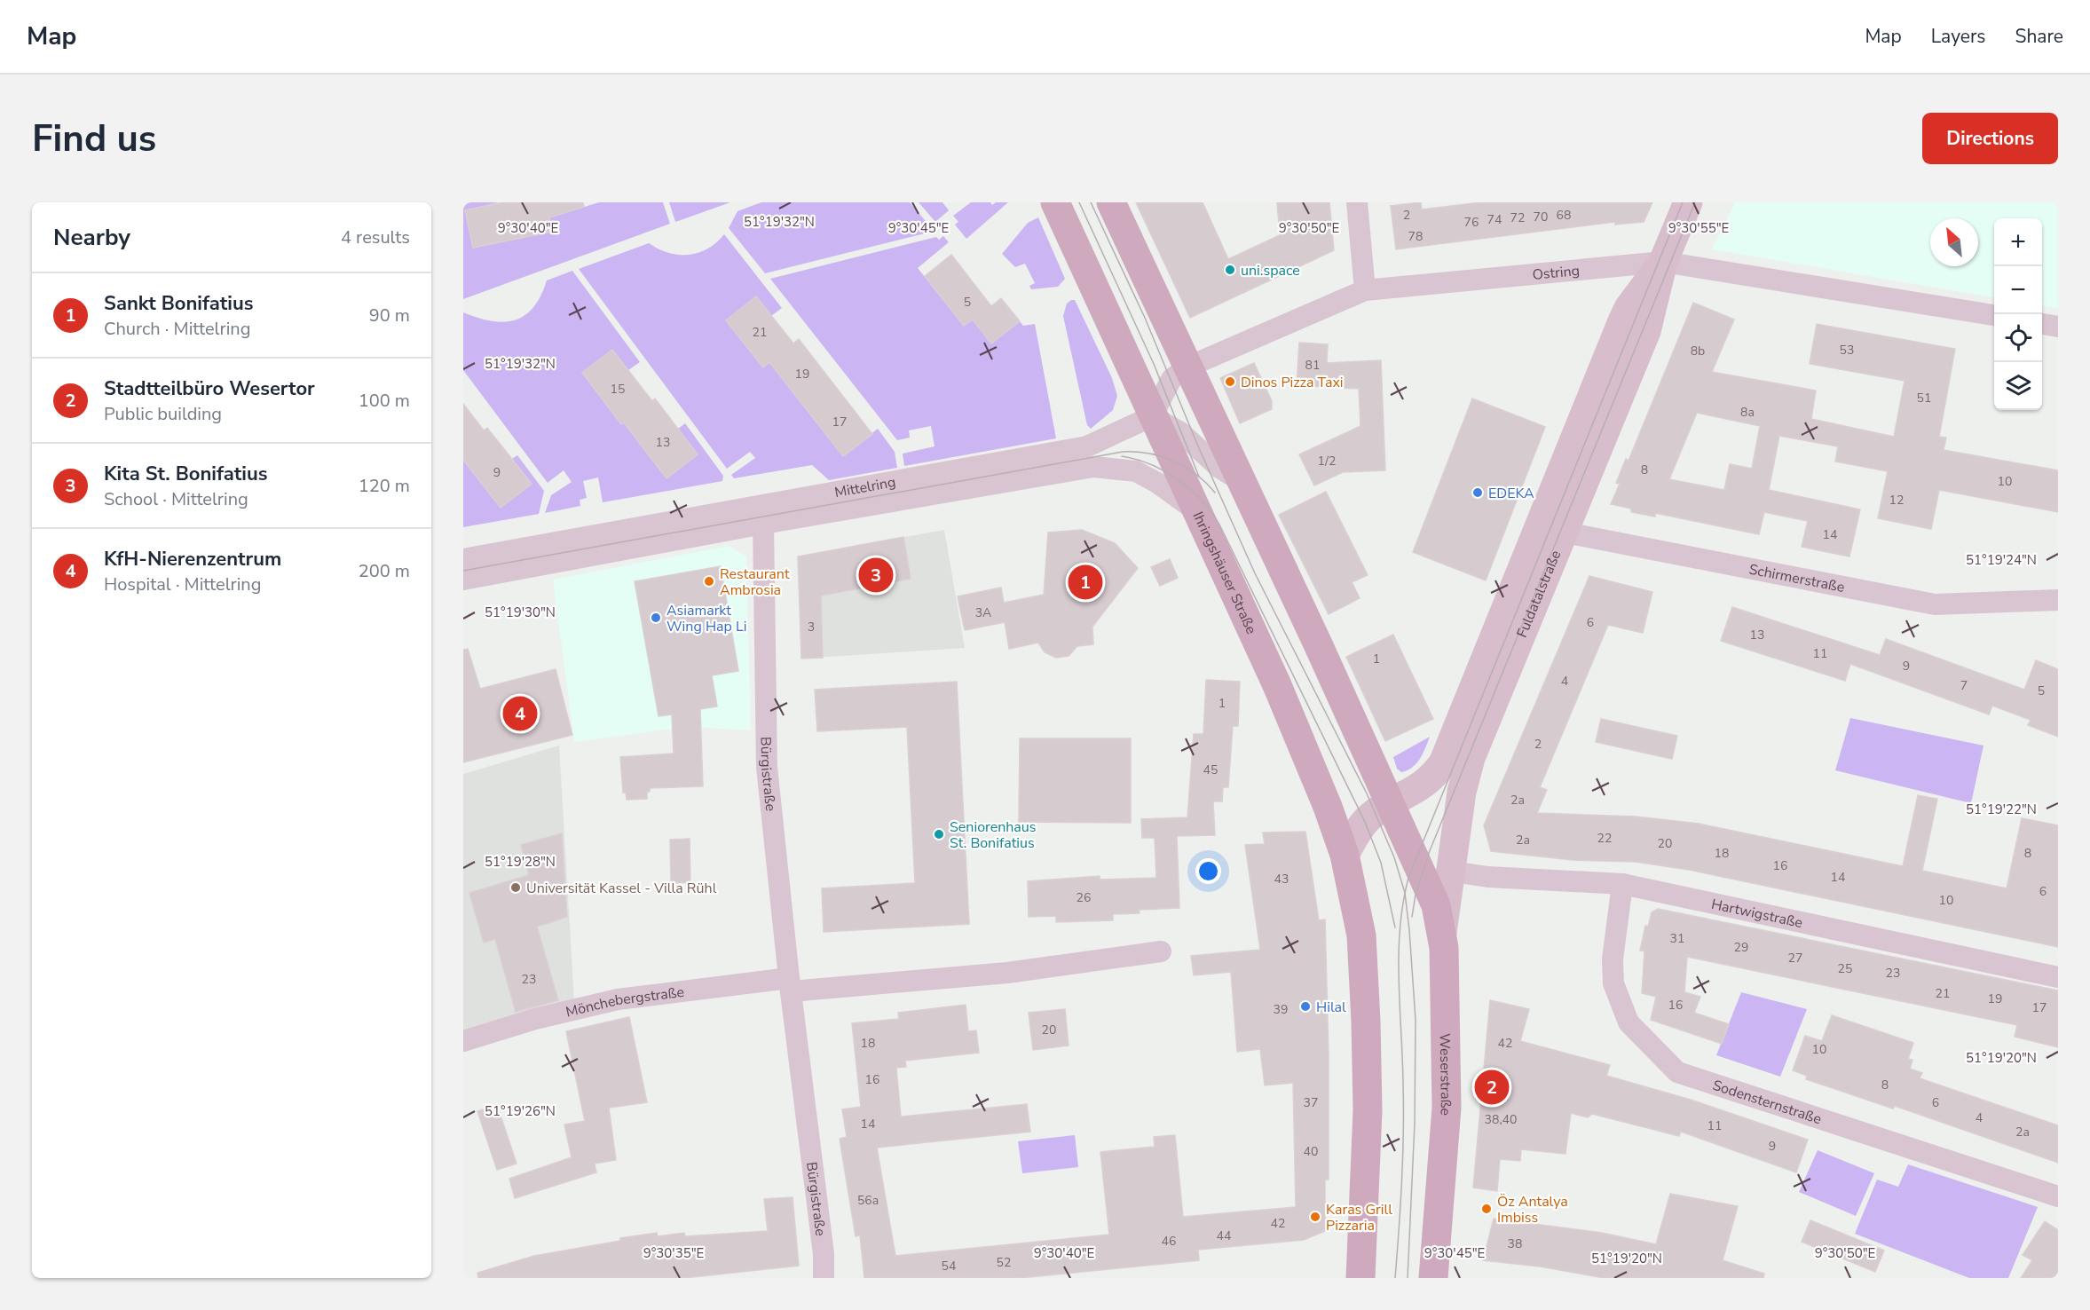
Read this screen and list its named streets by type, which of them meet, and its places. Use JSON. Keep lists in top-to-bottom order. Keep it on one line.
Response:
{"streets":{"main road":["Ihringshäuser Straße","Fuldatalstraße","Weserstraße"],"street":["Ostring","Mittelring","Schirmerstraße","Bürgistraße","Hartwigstraße","Mönchebergstraße","Sodensternstraße"]},"crossings":[["Ostring","Mittelring"],["Ostring","Ihringshäuser Straße"],["Ostring","Fuldatalstraße"],["Mittelring","Ihringshäuser Straße"],["Mittelring","Bürgistraße"],["Ihringshäuser Straße","Fuldatalstraße"],["Schirmerstraße","Fuldatalstraße"],["Fuldatalstraße","Hartwigstraße"],["Fuldatalstraße","Weserstraße"],["Bürgistraße","Mönchebergstraße"],["Hartwigstraße","Sodensternstraße"]],"places":["uni.space","Dinos Pizza Taxi","EDEKA","Restaurant Ambrosia","Asiamarkt Wing Hap Li","Seniorenhaus St. Bonifatius","Universität Kassel - Villa Rühl","Hilal","Öz Antalya Imbiss","Karas Grill Pizzaria"],"house_numbers":["2","68","70","72","74","76","78","5","21","53","8b","81","19","15","51","8a","17","13","1/2","8","9","10","12","14","3A","6","3","13","11","1","9","4","7","5","1","2","45","2a","22","2a","20","18","8","16","14","43","6","26","10","31","29","27","25","23","23","21","19","16","17","39","20","18","42","10","16","8","37","6","4","38,40","14","11","2a","9","40","56a","42","44","46","38","52","54"],"north":"top left","page":{"header":"Map","nav":["Map","Layers","Share"],"buttons":"Directions","title":"Find us","heading":["Nearby","4 results"],"map_buttons":["+","−"],"list":[{"mark":"1","name":"Sankt Bonifatius","note":"Church · Mittelring","value":"90 m"},{"mark":"2","name":"Stadtteilbüro Wesertor","note":"Public building","value":"100 m"},{"mark":"3","name":"Kita St. Bonifatius","note":"School · Mittelring","value":"120 m"},{"mark":"4","name":"KfH-Nierenzentrum","note":"Hospital · Mittelring","value":"200 m"}],"pins":["3","1","4","2"]},"coordinates":["51°19'32\"N","9°30'40\"E","9°30'45\"E","9°30'50\"E","9°30'55\"E","51°19'24\"N","51°19'30\"N","51°19'22\"N","51°19'28\"N","51°19'20\"N","51°19'26\"N","9°30'35\"E"]}
